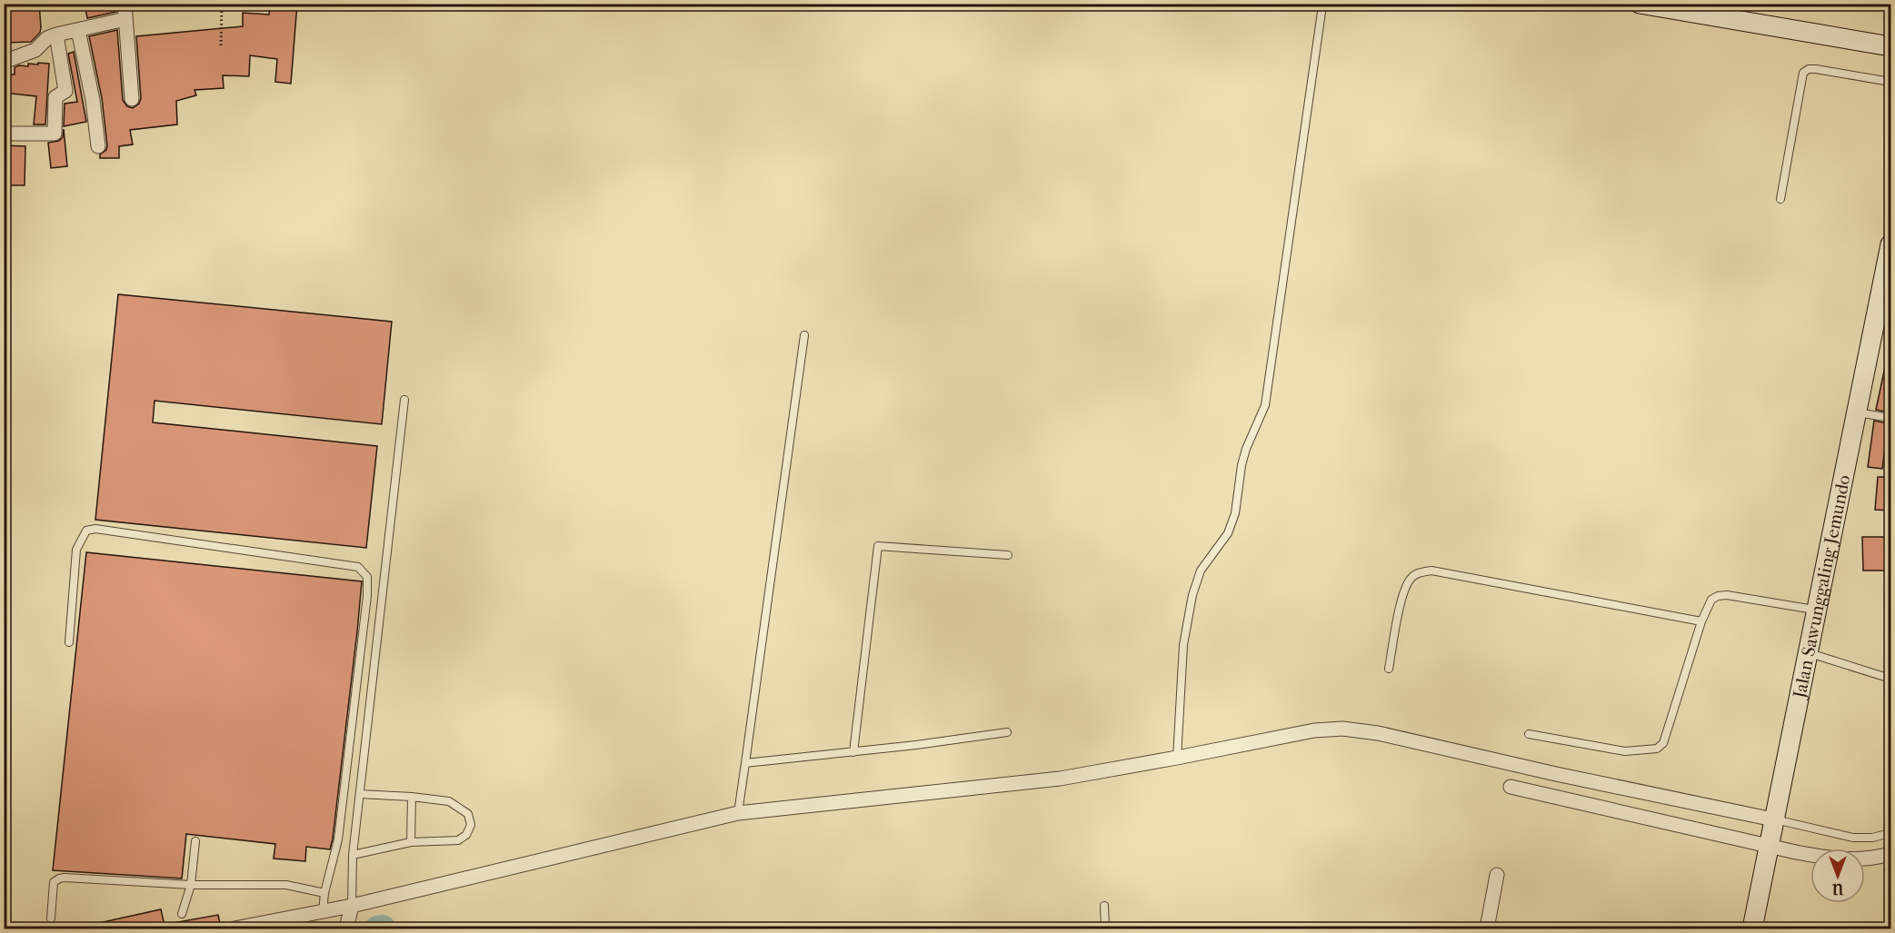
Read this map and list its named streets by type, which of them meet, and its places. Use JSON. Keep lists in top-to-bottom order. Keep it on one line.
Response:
{"streets":{"main road":["Jalan Sawunggaling Jemundo"]},"north":"bottom"}
